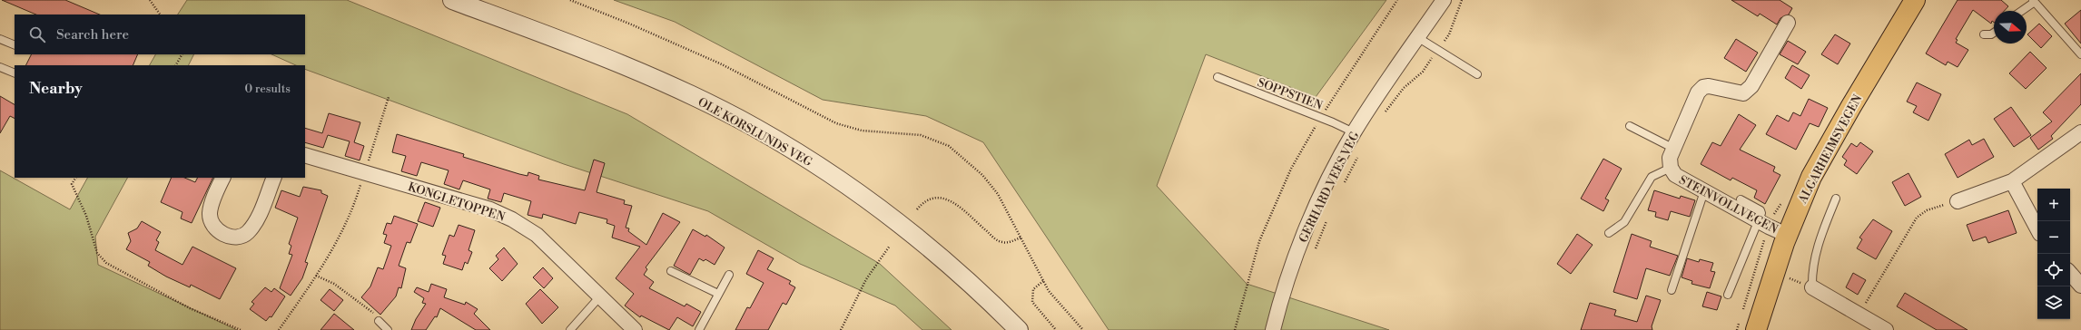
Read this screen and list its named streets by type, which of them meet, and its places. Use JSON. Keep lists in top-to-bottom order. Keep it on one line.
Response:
{"streets":{"main road":["ALGARHEIMSVEGEN"],"street":["OLE KORSLUNDS VEG","GERHARD VEES VEG","KONGLETOPPEN","STEINVOLLVEGEN"],"lane":["SOPPSTIEN"]},"crossings":[["SOPPSTIEN","GERHARD VEES VEG"],["ALGARHEIMSVEGEN","STEINVOLLVEGEN"]],"north":"right","page":{"search":"Search here","heading":["Nearby","0 results"],"map_buttons":["+","−"]}}
